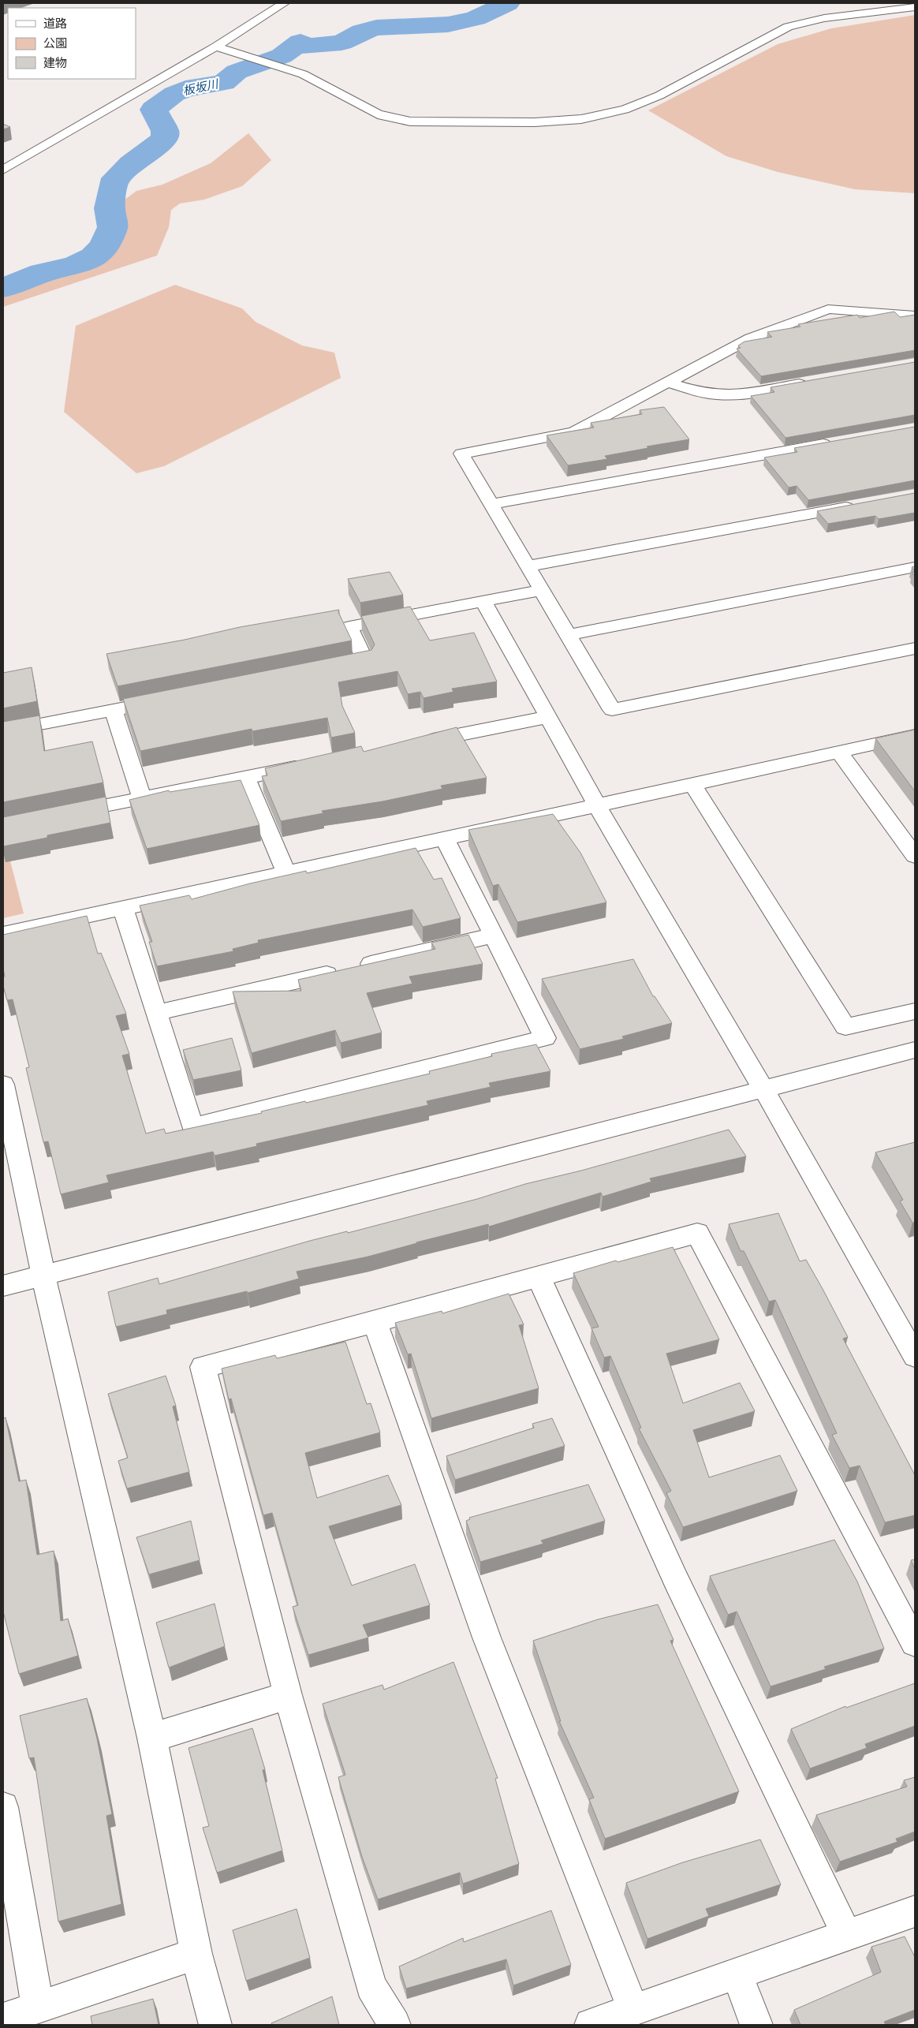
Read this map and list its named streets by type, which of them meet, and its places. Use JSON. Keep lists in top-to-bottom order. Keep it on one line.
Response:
{"water":["板坂川"],"legend":["道路","公園","建物"]}
